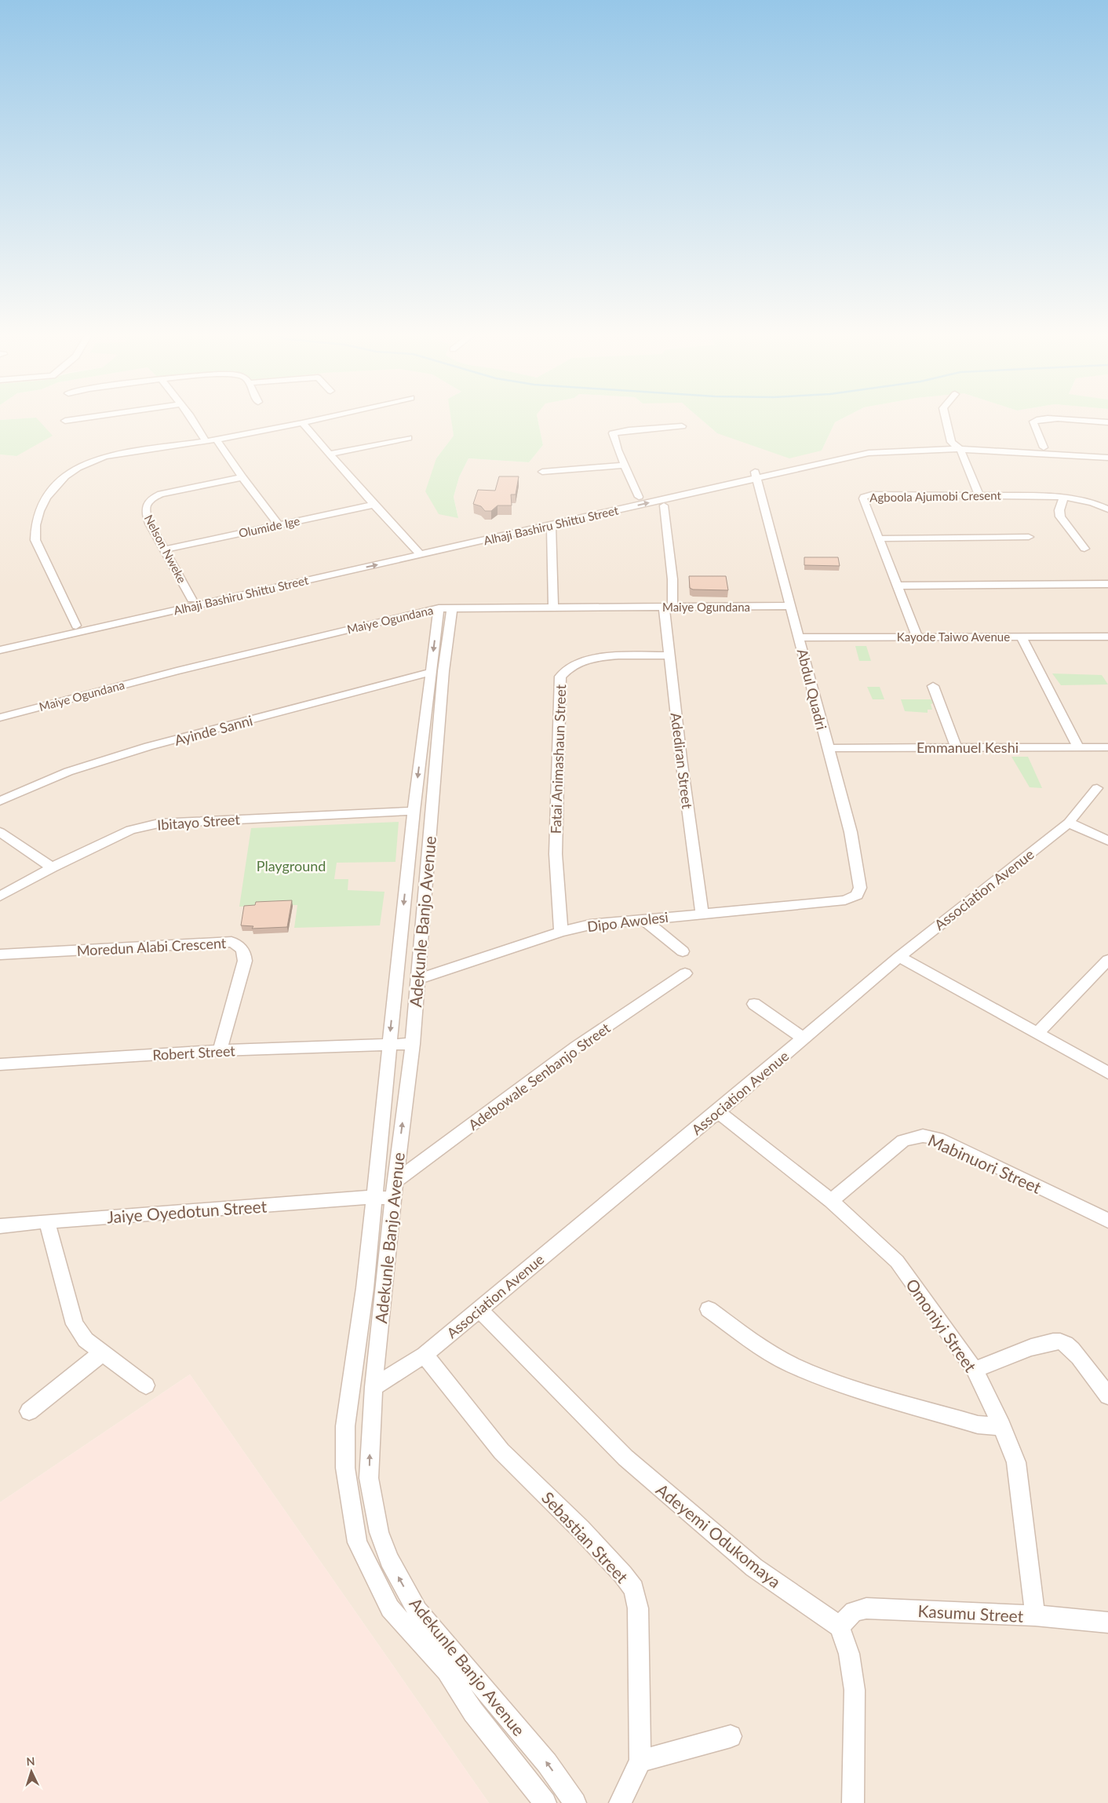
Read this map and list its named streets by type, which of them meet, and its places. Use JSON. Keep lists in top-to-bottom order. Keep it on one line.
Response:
{"streets":{"street":["Agboola Ajumobi Cresent","Alhaji Bashiru Shittu Street","Olumide Ige","Nelson Nweke","Maiye Ogundana","Kayode Taiwo Avenue","Abdul Quadri","Ayinde Sanni","Emmanuel Keshi","Fatai Animashaun Street","Adediran Street","Ibitayo Street","Association Avenue","Adekunle Banjo Avenue","Dipo Awolesi","Moredun Alabi Crescent","Robert Street","Adebowale Senbanjo Street","Mabinuori Street","Jaiye Oyedotun Street","Omoniyi Street","Adeyemi Odukomaya","Sebastian Street","Kasumu Street"]},"crossings":[["Agboola Ajumobi Cresent","Kayode Taiwo Avenue"],["Alhaji Bashiru Shittu Street","Nelson Nweke"],["Alhaji Bashiru Shittu Street","Abdul Quadri"],["Olumide Ige","Nelson Nweke"],["Maiye Ogundana","Abdul Quadri"],["Maiye Ogundana","Adediran Street"],["Maiye Ogundana","Adekunle Banjo Avenue"],["Kayode Taiwo Avenue","Abdul Quadri"],["Abdul Quadri","Emmanuel Keshi"],["Abdul Quadri","Dipo Awolesi"],["Ayinde Sanni","Adekunle Banjo Avenue"],["Fatai Animashaun Street","Adediran Street"],["Fatai Animashaun Street","Dipo Awolesi"],["Adediran Street","Dipo Awolesi"],["Ibitayo Street","Adekunle Banjo Avenue"],["Association Avenue","Adekunle Banjo Avenue"],["Association Avenue","Omoniyi Street"],["Association Avenue","Adeyemi Odukomaya"],["Association Avenue","Sebastian Street"],["Adekunle Banjo Avenue","Dipo Awolesi"],["Adekunle Banjo Avenue","Robert Street"],["Adekunle Banjo Avenue","Adebowale Senbanjo Street"],["Adekunle Banjo Avenue","Jaiye Oyedotun Street"],["Moredun Alabi Crescent","Robert Street"],["Mabinuori Street","Omoniyi Street"],["Omoniyi Street","Kasumu Street"],["Adeyemi Odukomaya","Kasumu Street"]],"parks":["Playground"],"north":"top"}
